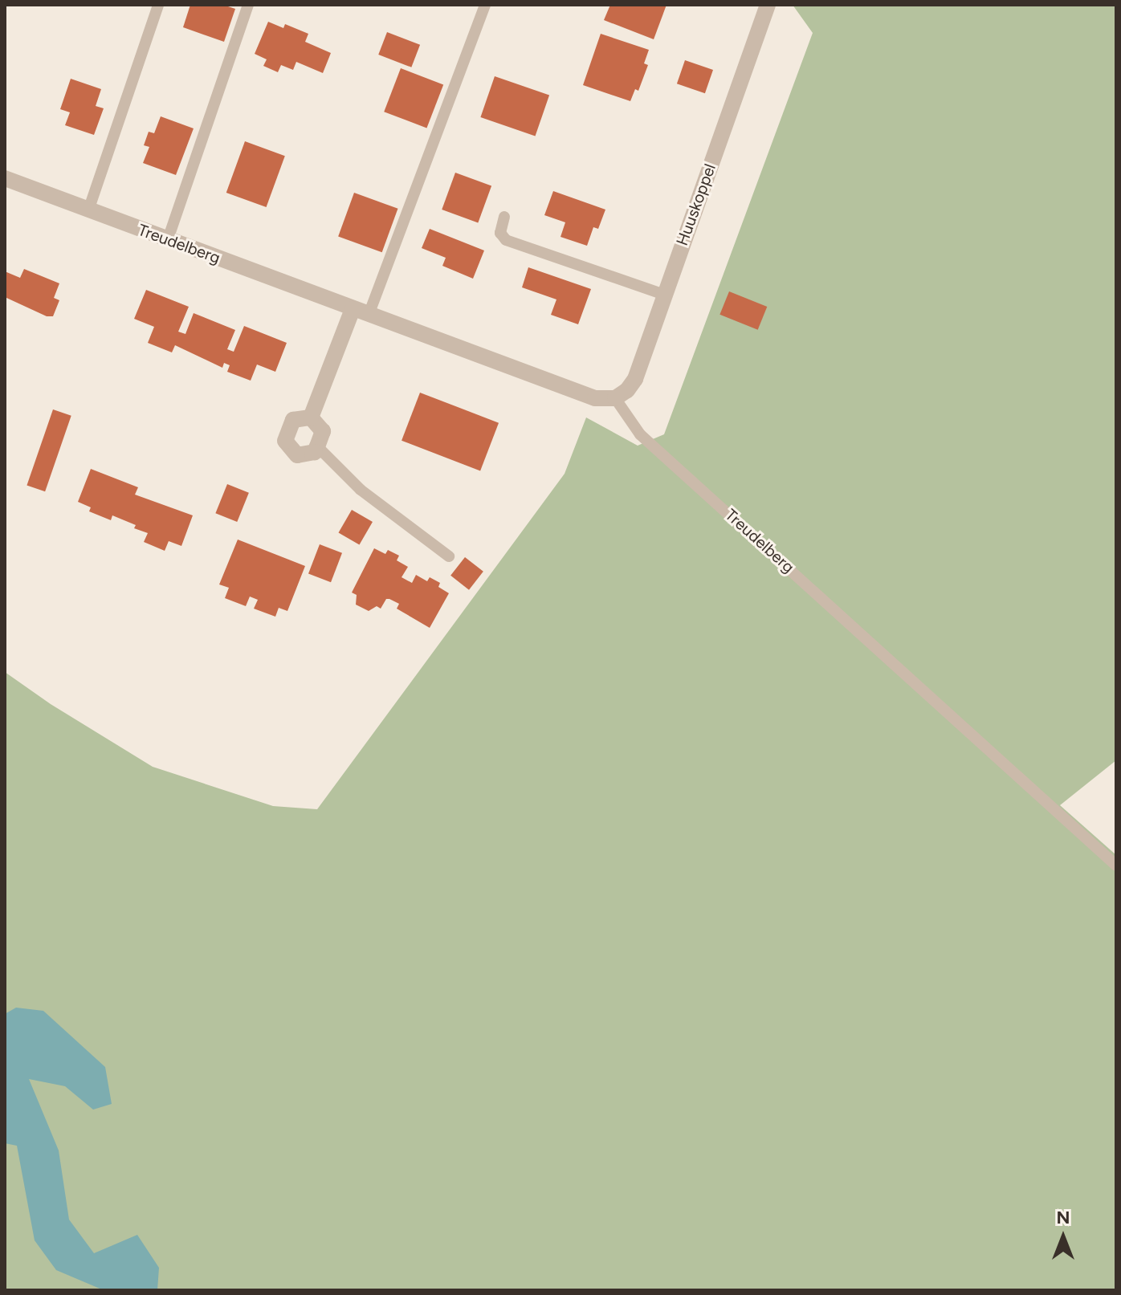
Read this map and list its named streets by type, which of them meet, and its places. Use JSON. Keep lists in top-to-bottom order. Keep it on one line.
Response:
{"streets":{"street":["Huuskoppel","Treudelberg"]},"crossings":[["Huuskoppel","Treudelberg"]],"north":"top"}
